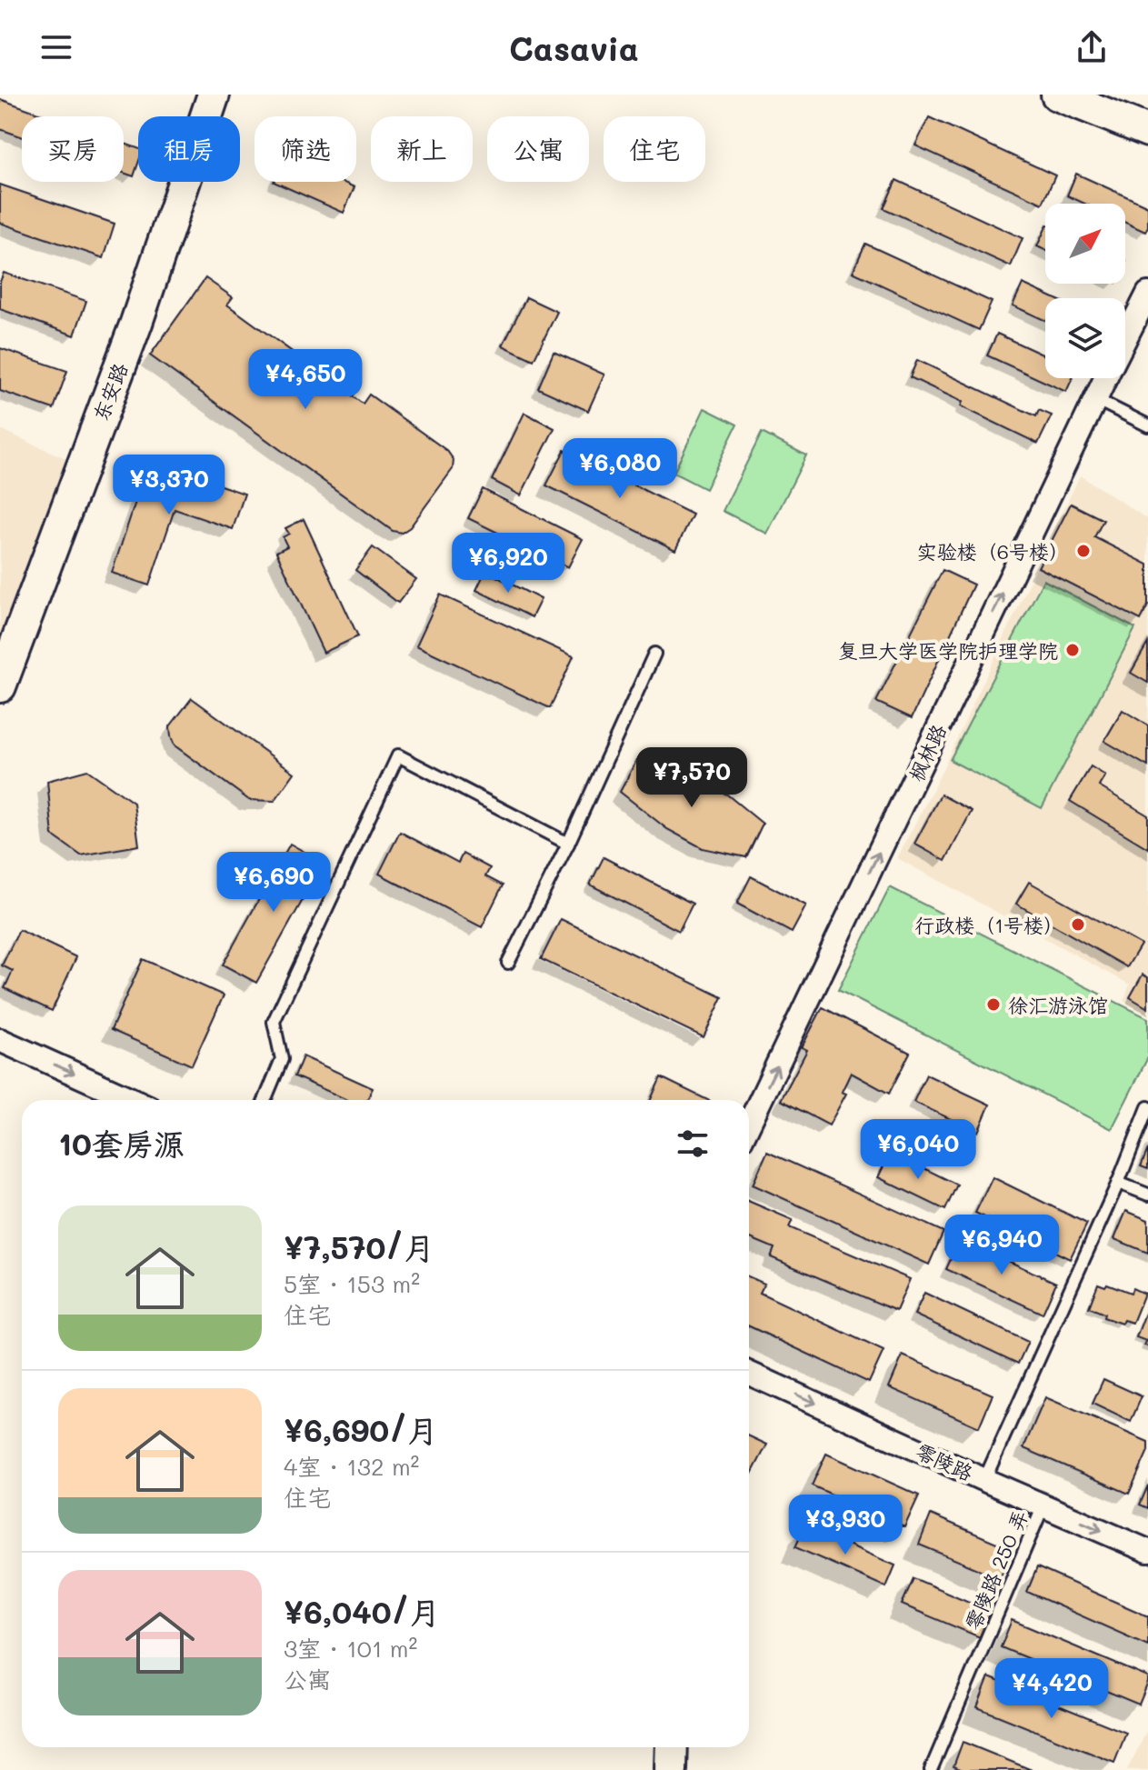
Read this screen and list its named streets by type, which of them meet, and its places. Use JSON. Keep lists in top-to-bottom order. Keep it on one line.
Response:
{"streets":{"street":["东安路","枫林路","零陵路"],"lane":["零陵路 250 弄"]},"crossings":[["零陵路","零陵路 250 弄"]],"one_way":["枫林路","零陵路"],"places":["实验楼（6号楼）","复旦大学医学院护理学院","行政楼（1号楼）","徐汇游泳馆"],"north":"top right","page":{"header":"Casavia","chip":["买房","租房","筛选","新上","公寓","住宅"],"price":["¥4,650","¥6,080","¥3,370","¥6,920","¥7,570","¥6,690","¥6,040","¥6,940","¥3,930","¥4,420"],"heading":"10套房源","list":[{"name":"¥7,570/月","note":"5室 · 153 m² · 住宅"},{"name":"¥6,690/月","note":"4室 · 132 m² · 住宅"},{"name":"¥6,040/月","note":"3室 · 101 m² · 公寓"}]}}
